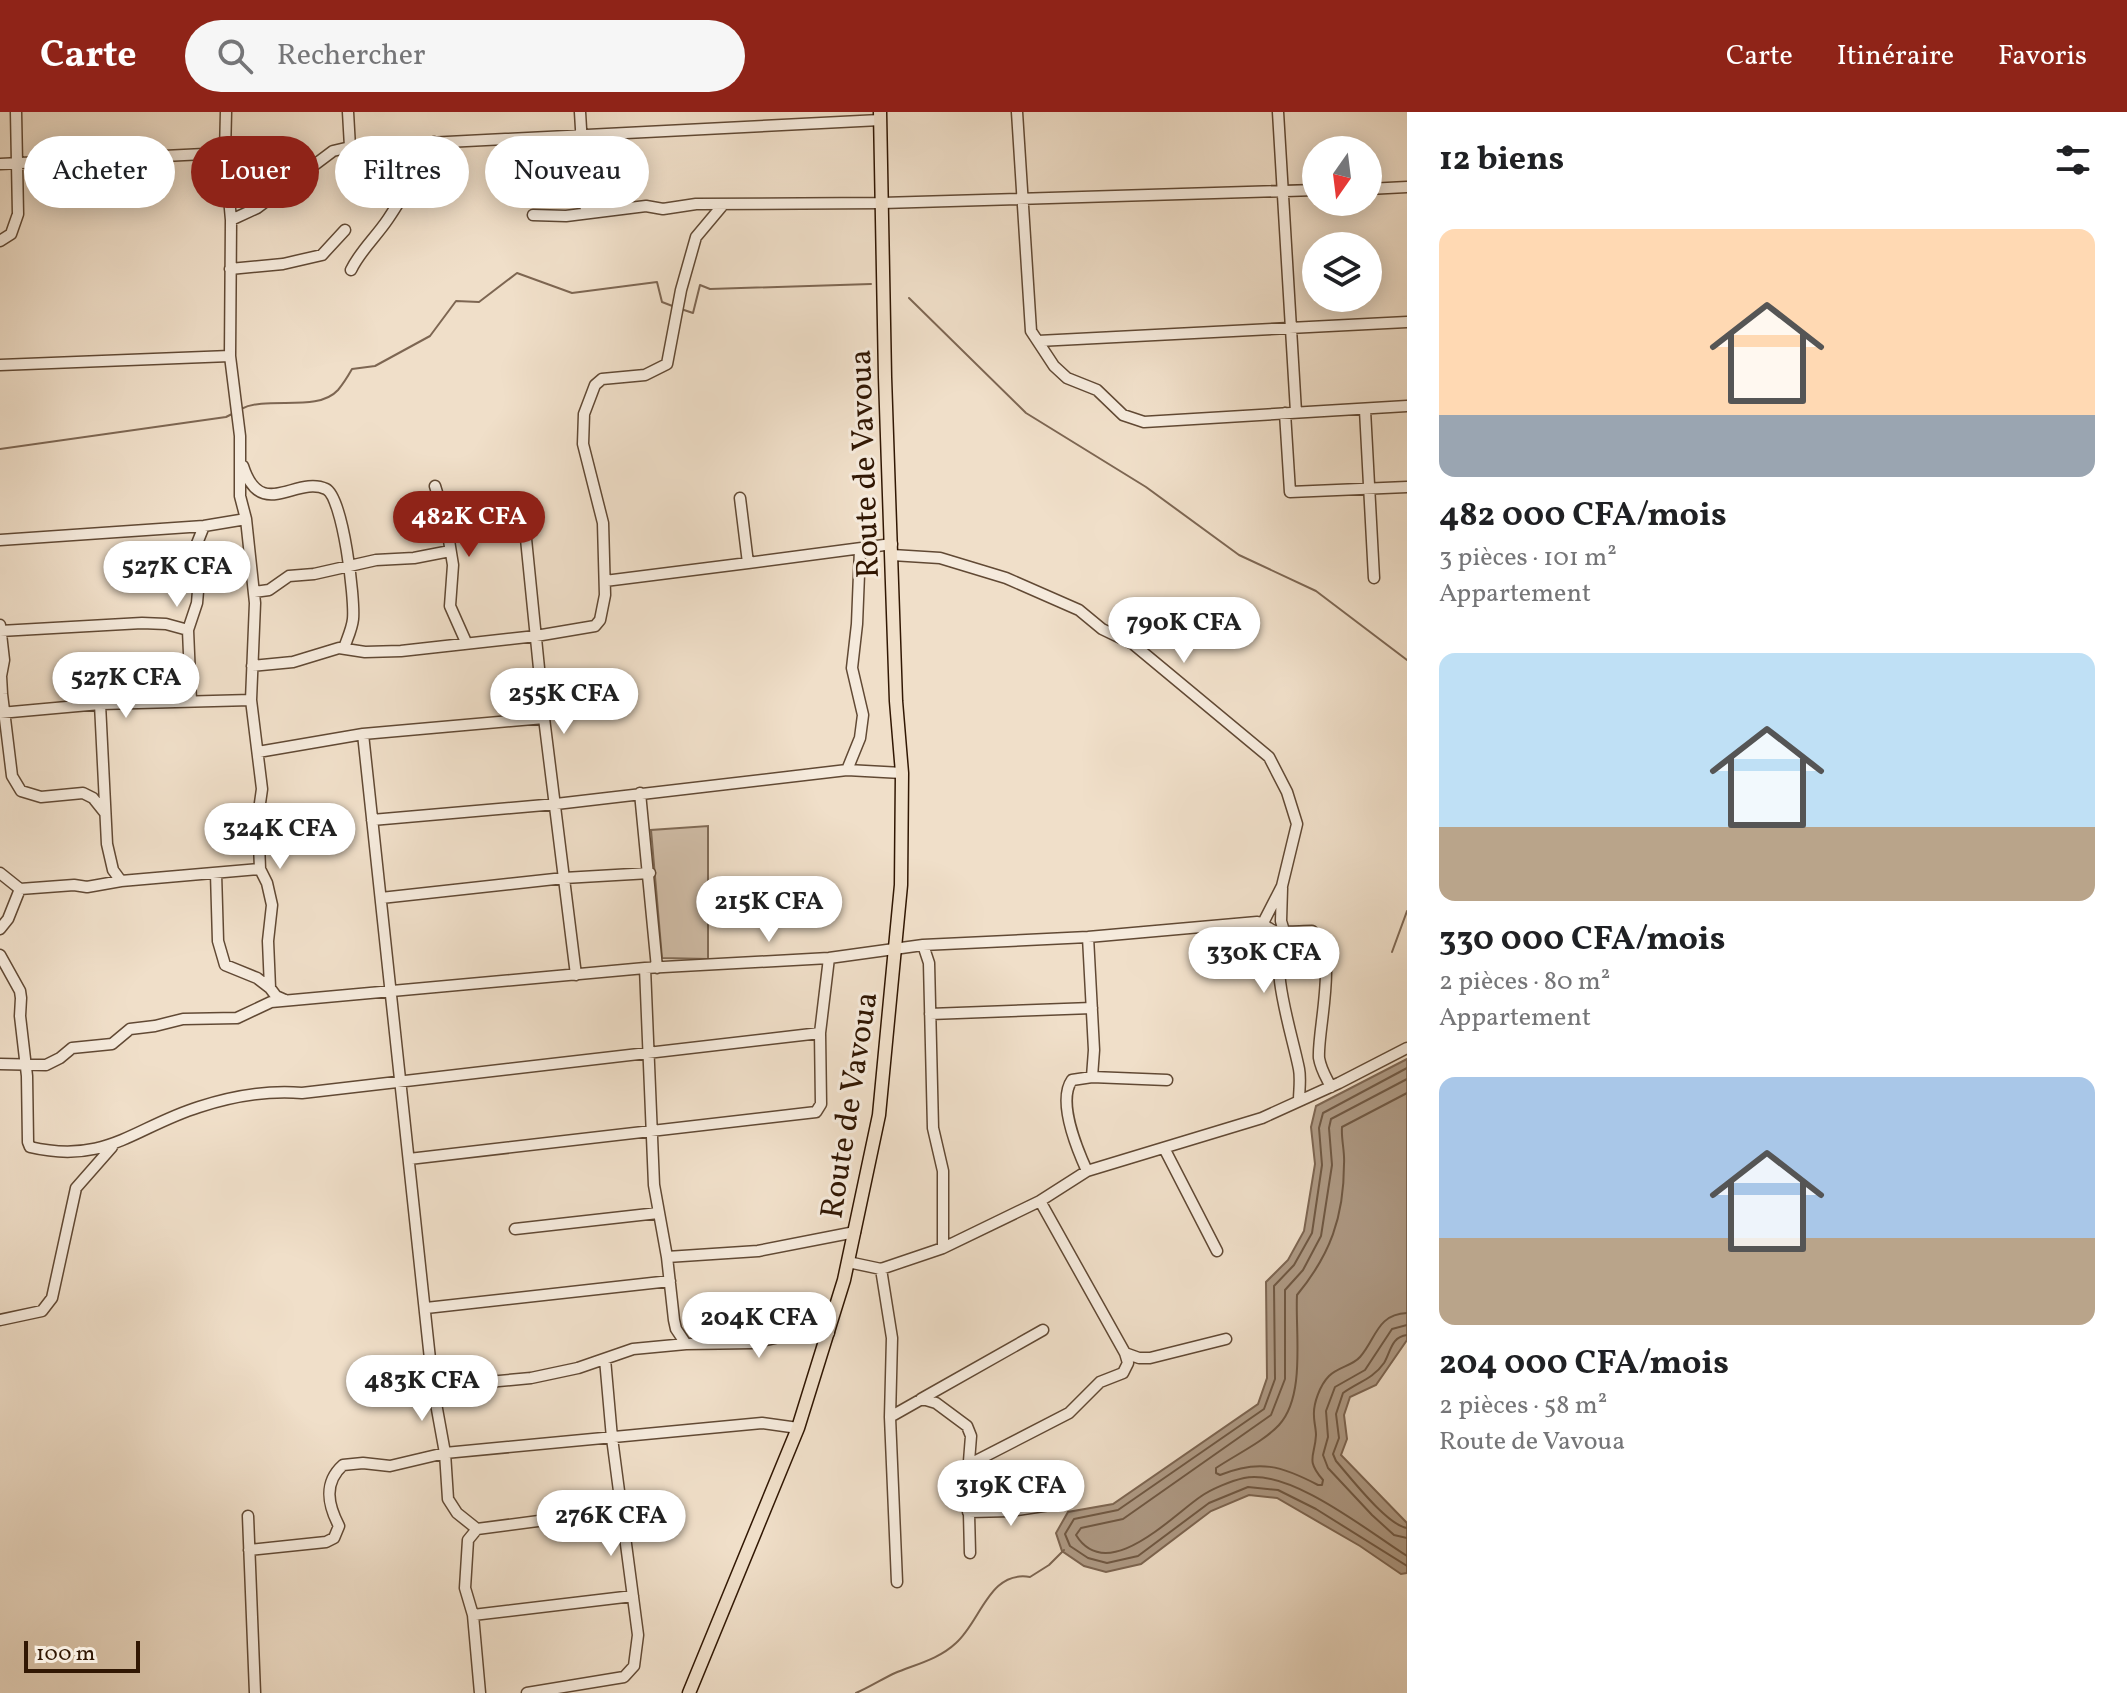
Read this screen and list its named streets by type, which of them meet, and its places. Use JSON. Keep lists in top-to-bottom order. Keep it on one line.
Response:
{"streets":{"main road":["Route de Vavoua"]},"scale_bar":"100 m","north":"bottom","page":{"header":"Carte","search":"Rechercher","nav":["Carte","Itinéraire","Favoris"],"heading":"12 biens","chip":["Acheter","Louer","Filtres","Nouveau"],"list":[{"name":"482 000 CFA/mois","note":"3 pièces · 101 m² · Appartement"},{"name":"330 000 CFA/mois","note":"2 pièces · 80 m² · Appartement"},{"name":"204 000 CFA/mois","note":"2 pièces · 58 m² · Route de Vavoua"}],"price":["482K CFA","527K CFA","790K CFA","527K CFA","255K CFA","324K CFA","215K CFA","330K CFA","204K CFA","483K CFA","319K CFA","276K CFA"],"scale":"100 m"}}
